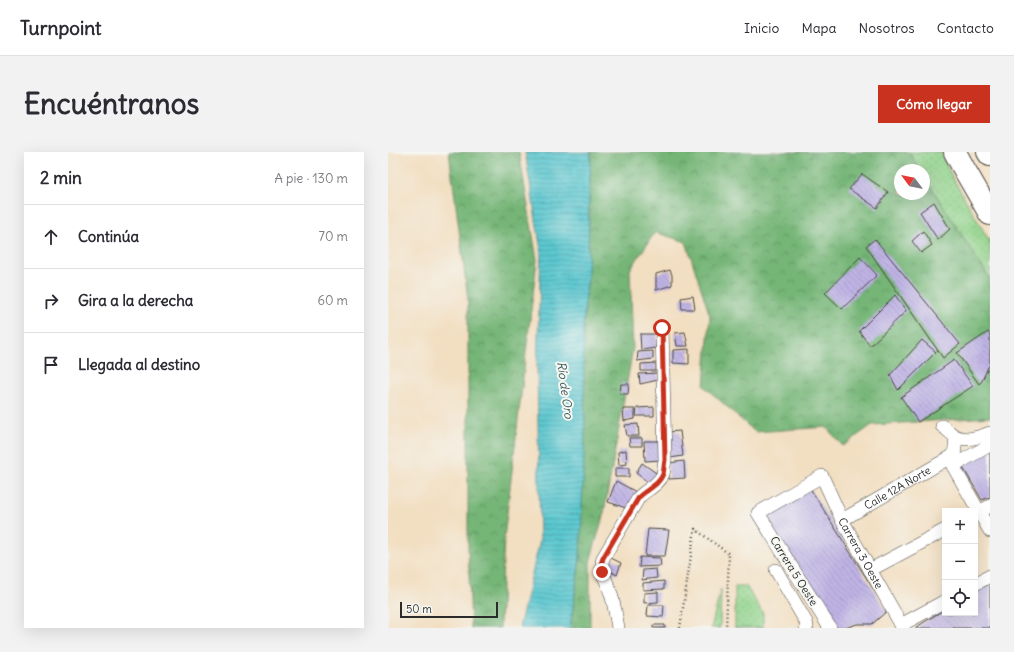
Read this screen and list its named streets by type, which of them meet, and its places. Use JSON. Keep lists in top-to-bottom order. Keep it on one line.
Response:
{"streets":{"street":["Calle 12A Norte","Carrera 3 Oeste","Carrera 5 Oeste"]},"crossings":[["Calle 12A Norte","Carrera 3 Oeste"],["Carrera 3 Oeste","Carrera 5 Oeste"]],"water":["Río de Oro"],"scale_bar":"50 m","north":"top left","page":{"header":"Turnpoint","nav":["Inicio","Mapa","Nosotros","Contacto"],"buttons":"Cómo llegar","title":"Encuéntranos","heading":["2 min","A pie · 130 m"],"list":[["Continúa","70 m"],["Gira a la derecha","60 m"],"Llegada al destino"],"map_buttons":["+","−"],"scale":"50 m"}}
